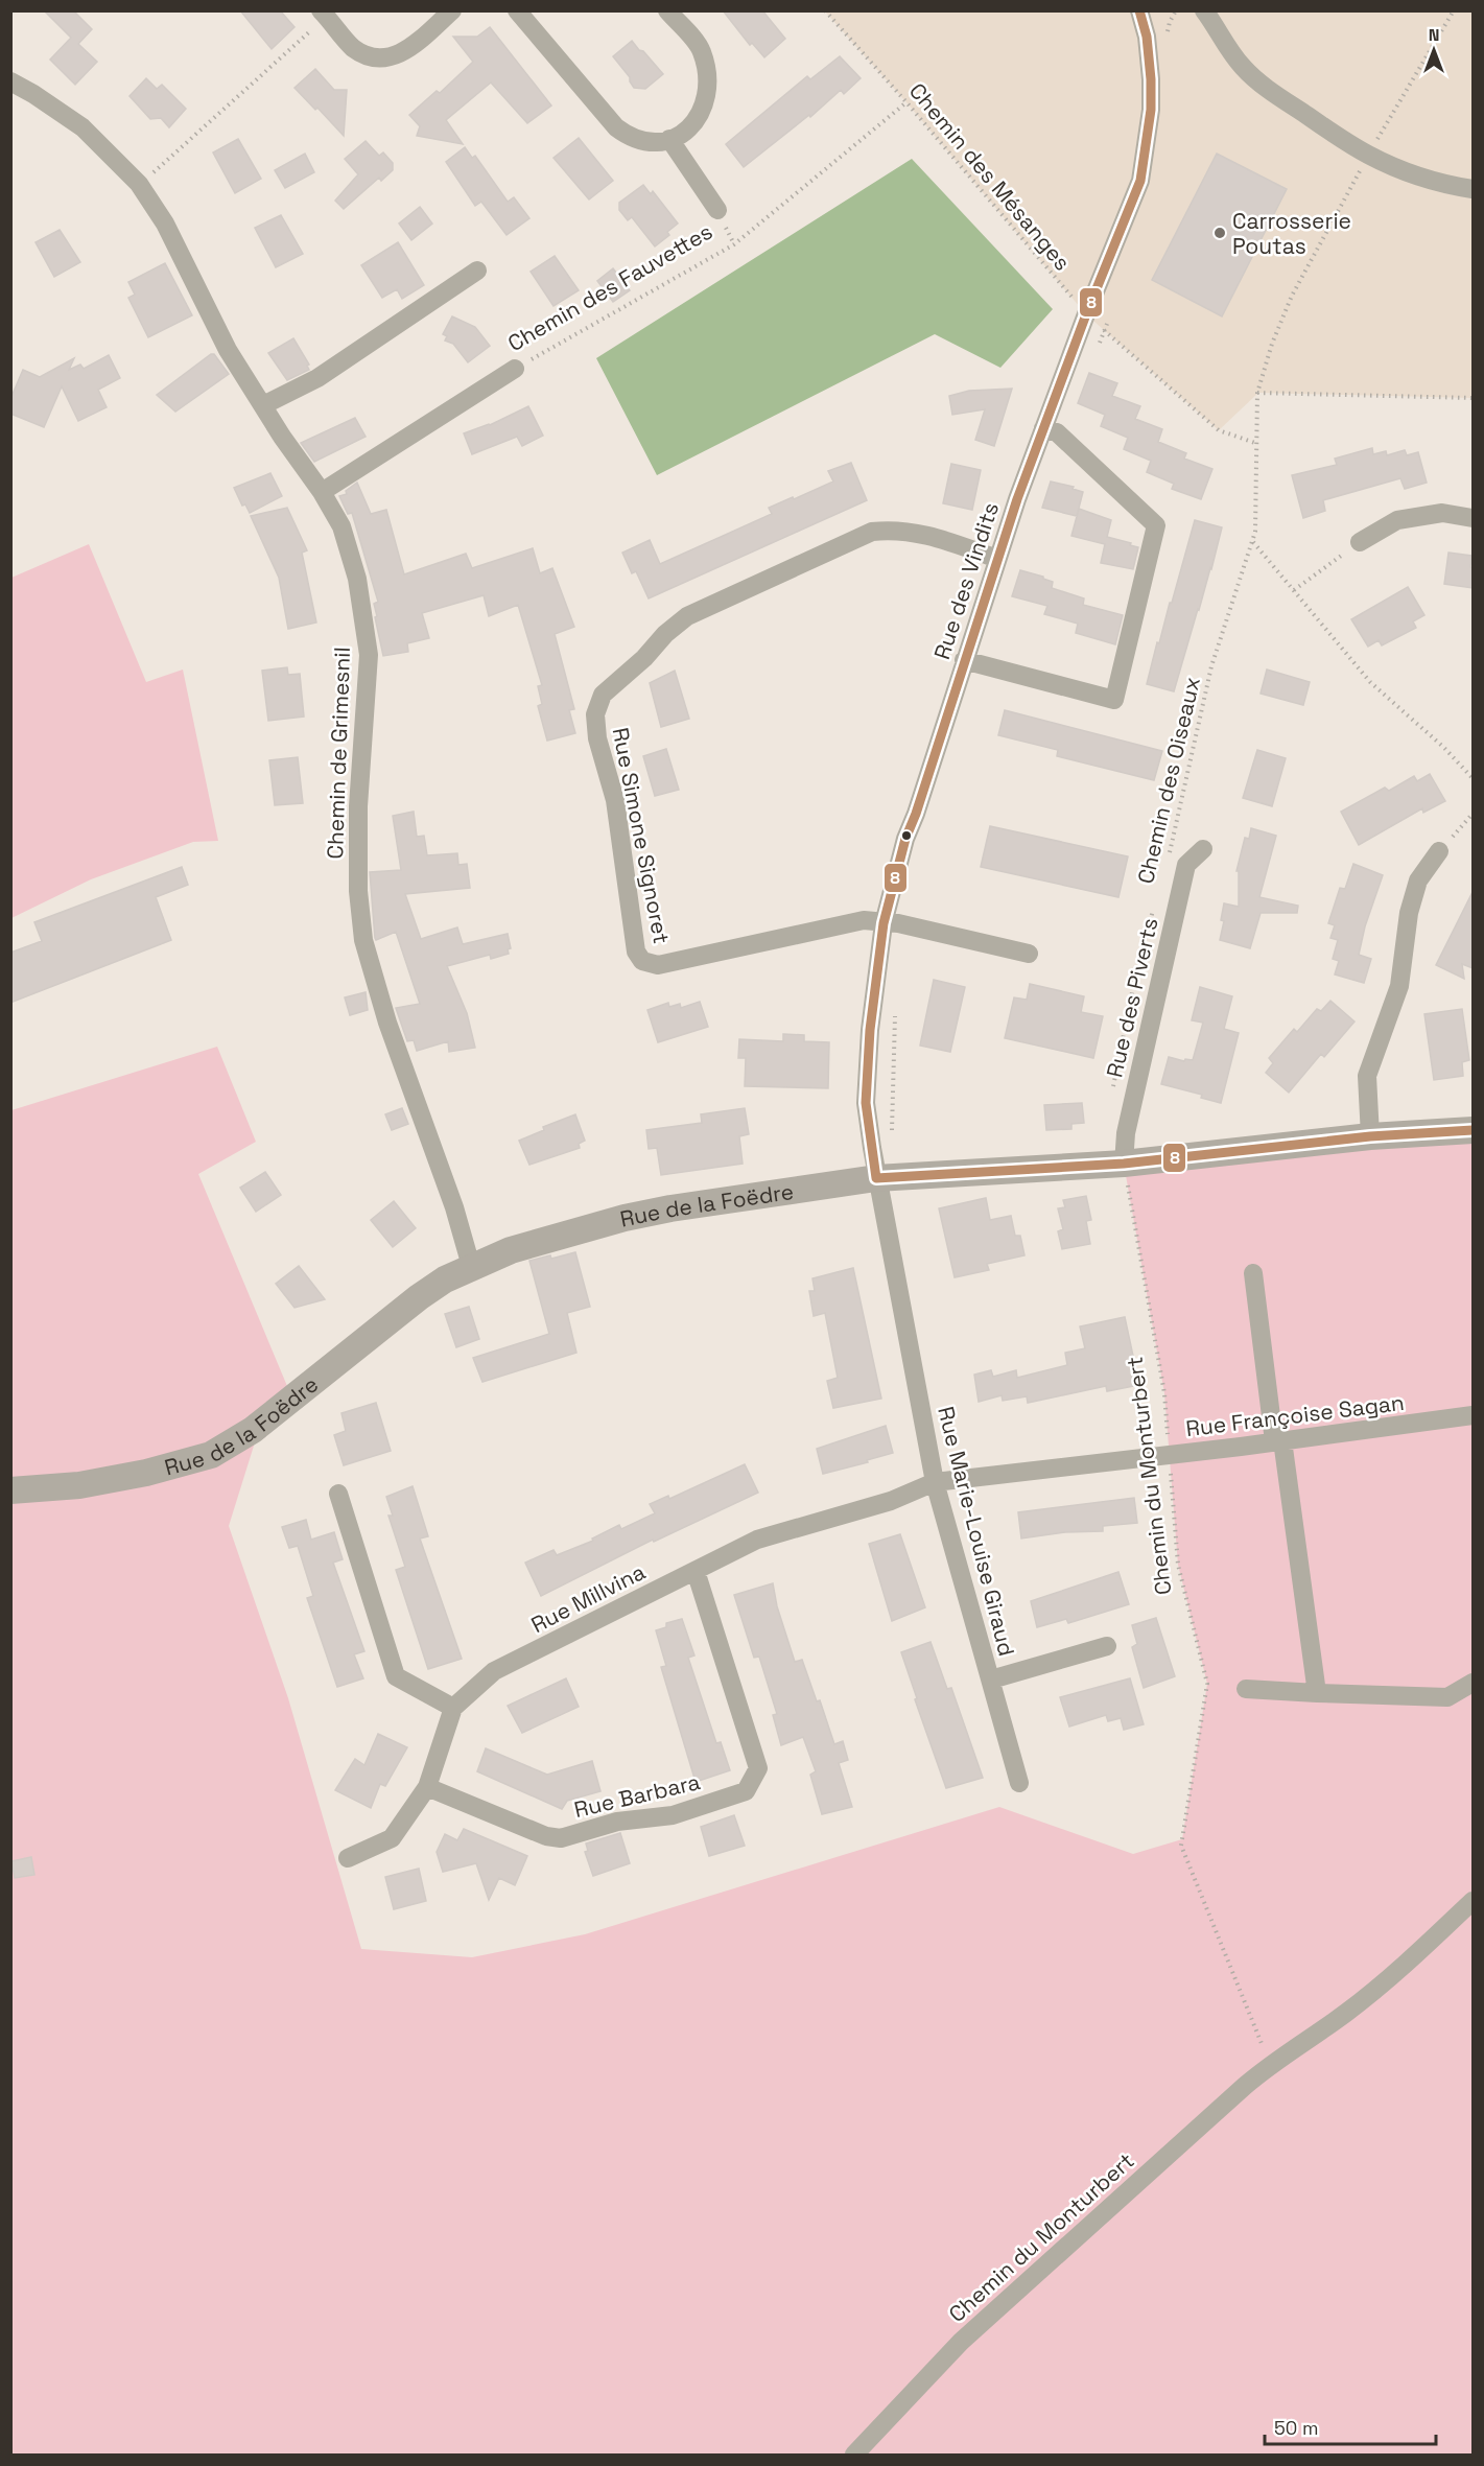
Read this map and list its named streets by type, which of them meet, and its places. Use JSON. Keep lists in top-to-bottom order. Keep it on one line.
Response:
{"streets":{"street":["Chemin des Fauvettes","Rue des Vindits","Chemin de Grimesnil","Rue Simone Signoret","Rue des Piverts","Rue de la Foëdre","Rue Françoise Sagan","Chemin du Monturbert","Rue Marie-Louise Giraud","Rue Millvina","Rue Barbara"],"path":["Chemin des Mésanges","Chemin des Oiseaux"]},"crossings":[["Chemin des Mésanges","Chemin des Fauvettes"],["Chemin des Mésanges","Rue des Vindits"],["Chemin des Mésanges","Chemin des Oiseaux"],["Chemin des Fauvettes","Chemin de Grimesnil"],["Rue des Vindits","Rue Simone Signoret"],["Rue des Vindits","Rue de la Foëdre"],["Rue des Vindits","Rue Marie-Louise Giraud"],["Chemin de Grimesnil","Rue de la Foëdre"],["Rue des Piverts","Rue de la Foëdre"],["Rue des Piverts","Chemin du Monturbert"],["Rue de la Foëdre","Chemin du Monturbert"],["Rue de la Foëdre","Rue Marie-Louise Giraud"],["Rue Françoise Sagan","Chemin du Monturbert"],["Rue Françoise Sagan","Rue Marie-Louise Giraud"],["Rue Françoise Sagan","Rue Millvina"],["Rue Marie-Louise Giraud","Rue Millvina"],["Rue Millvina","Rue Barbara"]],"places":["Carrosserie Poutas"],"lines":["transit line 8"],"scale_bar":"50 m","north":"top"}
